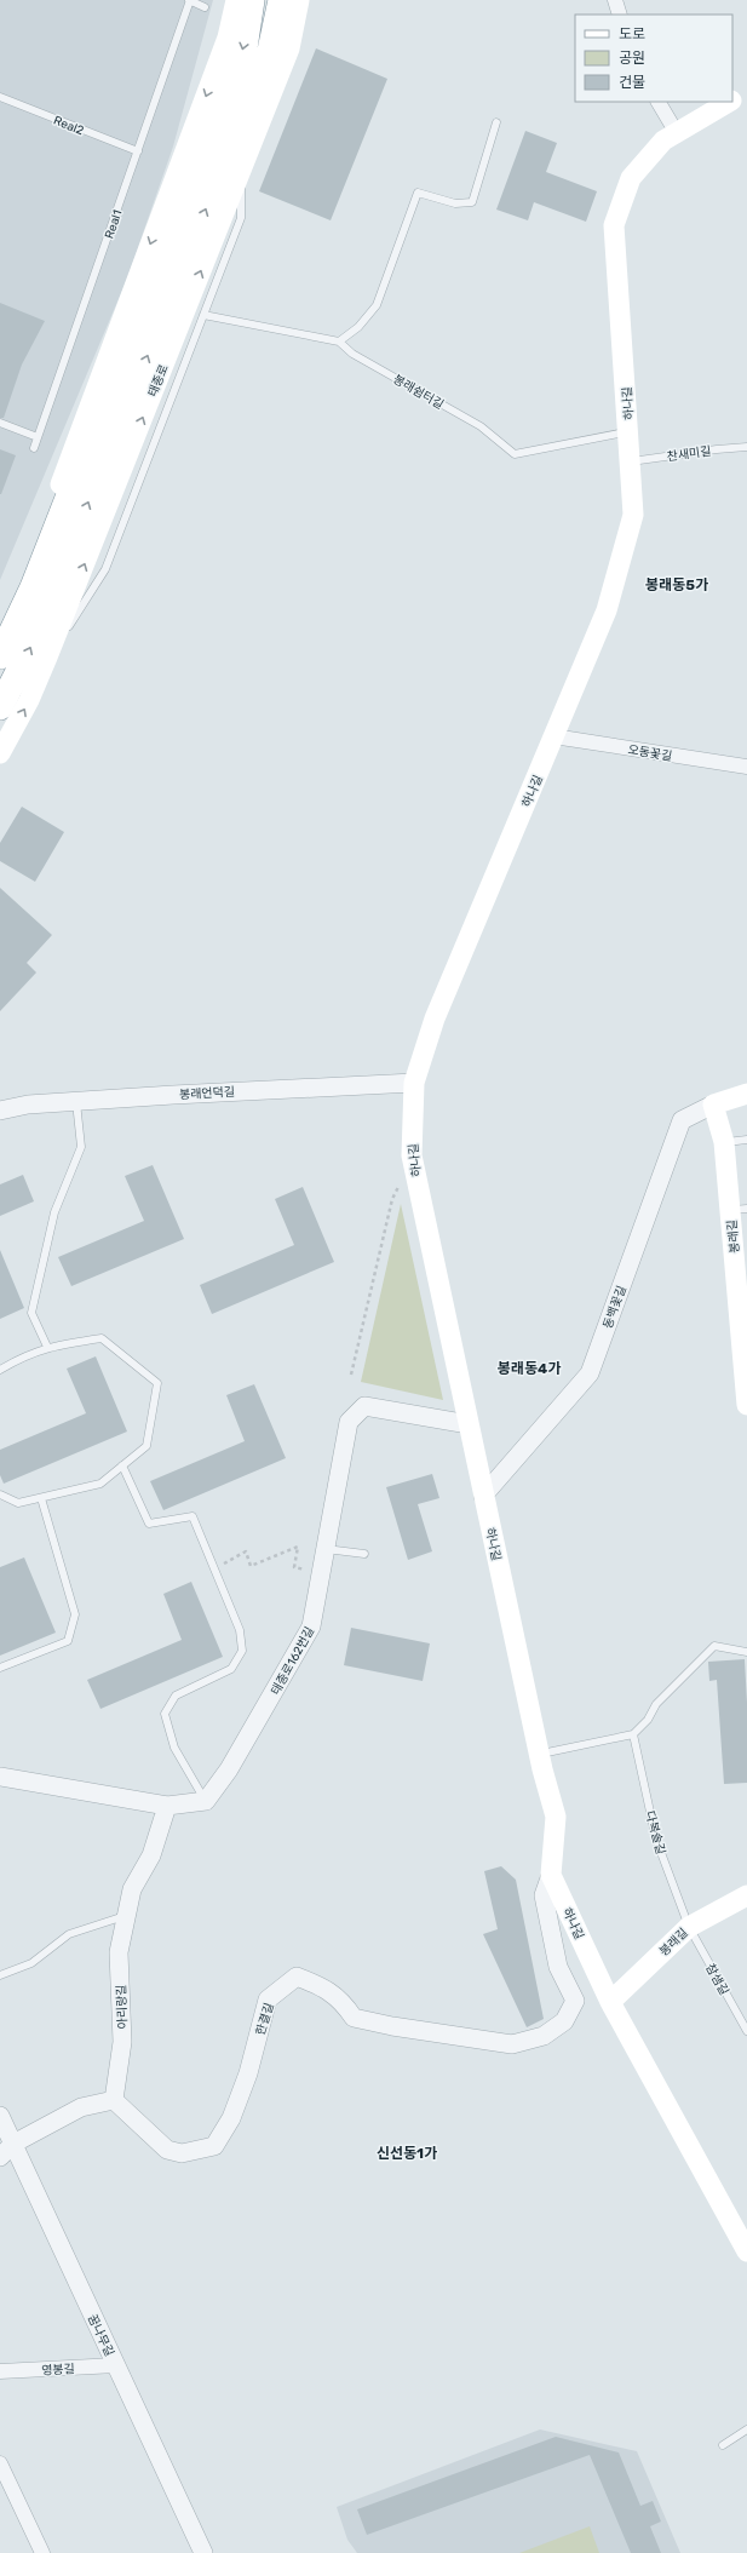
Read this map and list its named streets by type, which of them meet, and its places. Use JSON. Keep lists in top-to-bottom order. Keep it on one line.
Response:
{"streets":{"main road":["태종로","하나길","봉래길"],"street":["오동꽃길","봉래언덕길","동백꽃길","태종로162번길","아리랑길","한결길","꿈나무길","영봉길"],"lane":["Real2","Real1","봉래쉼터길","찬새미길","다복솔길","참샘길"]},"crossings":[["Real2","Real1"],["봉래쉼터길","하나길"],["하나길","찬새미길"],["하나길","오동꽃길"],["하나길","봉래언덕길"],["하나길","봉래길"],["하나길","동백꽃길"],["하나길","태종로162번길"],["하나길","한결길"],["봉래길","동백꽃길"],["봉래길","다복솔길"],["봉래길","참샘길"],["다복솔길","참샘길"],["아리랑길","한결길"],["꿈나무길","영봉길"]],"districts":["봉래동5가","봉래동4가","신선동1가"],"legend":["도로","공원","건물"]}
